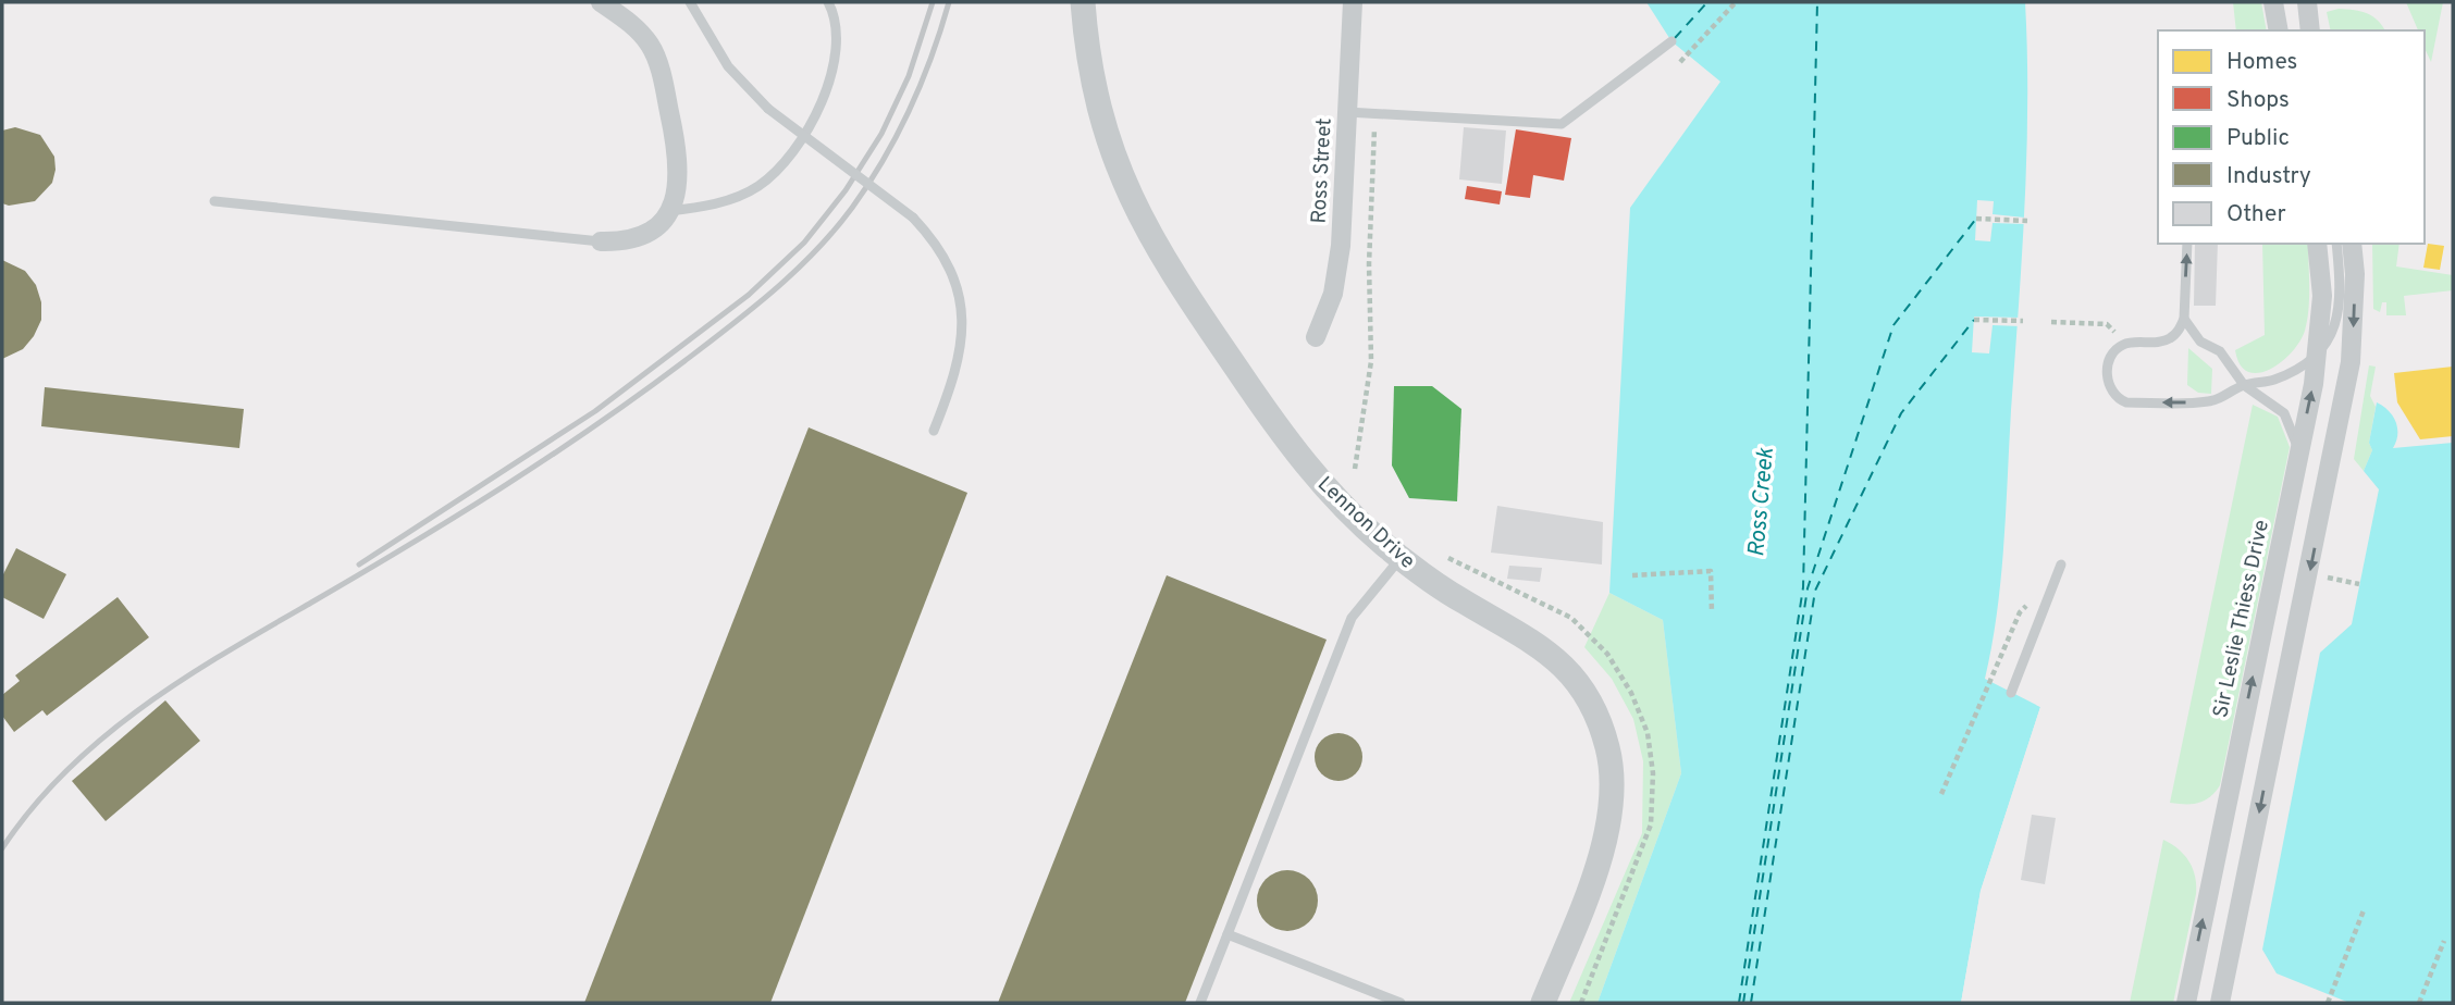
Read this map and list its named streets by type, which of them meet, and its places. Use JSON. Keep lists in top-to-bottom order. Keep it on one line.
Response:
{"streets":{"street":["Ross Street","Lennon Drive","Sir Leslie Thiess Drive"]},"water":["Ross Creek"],"legend":["Homes","Shops","Public","Industry","Other"]}
